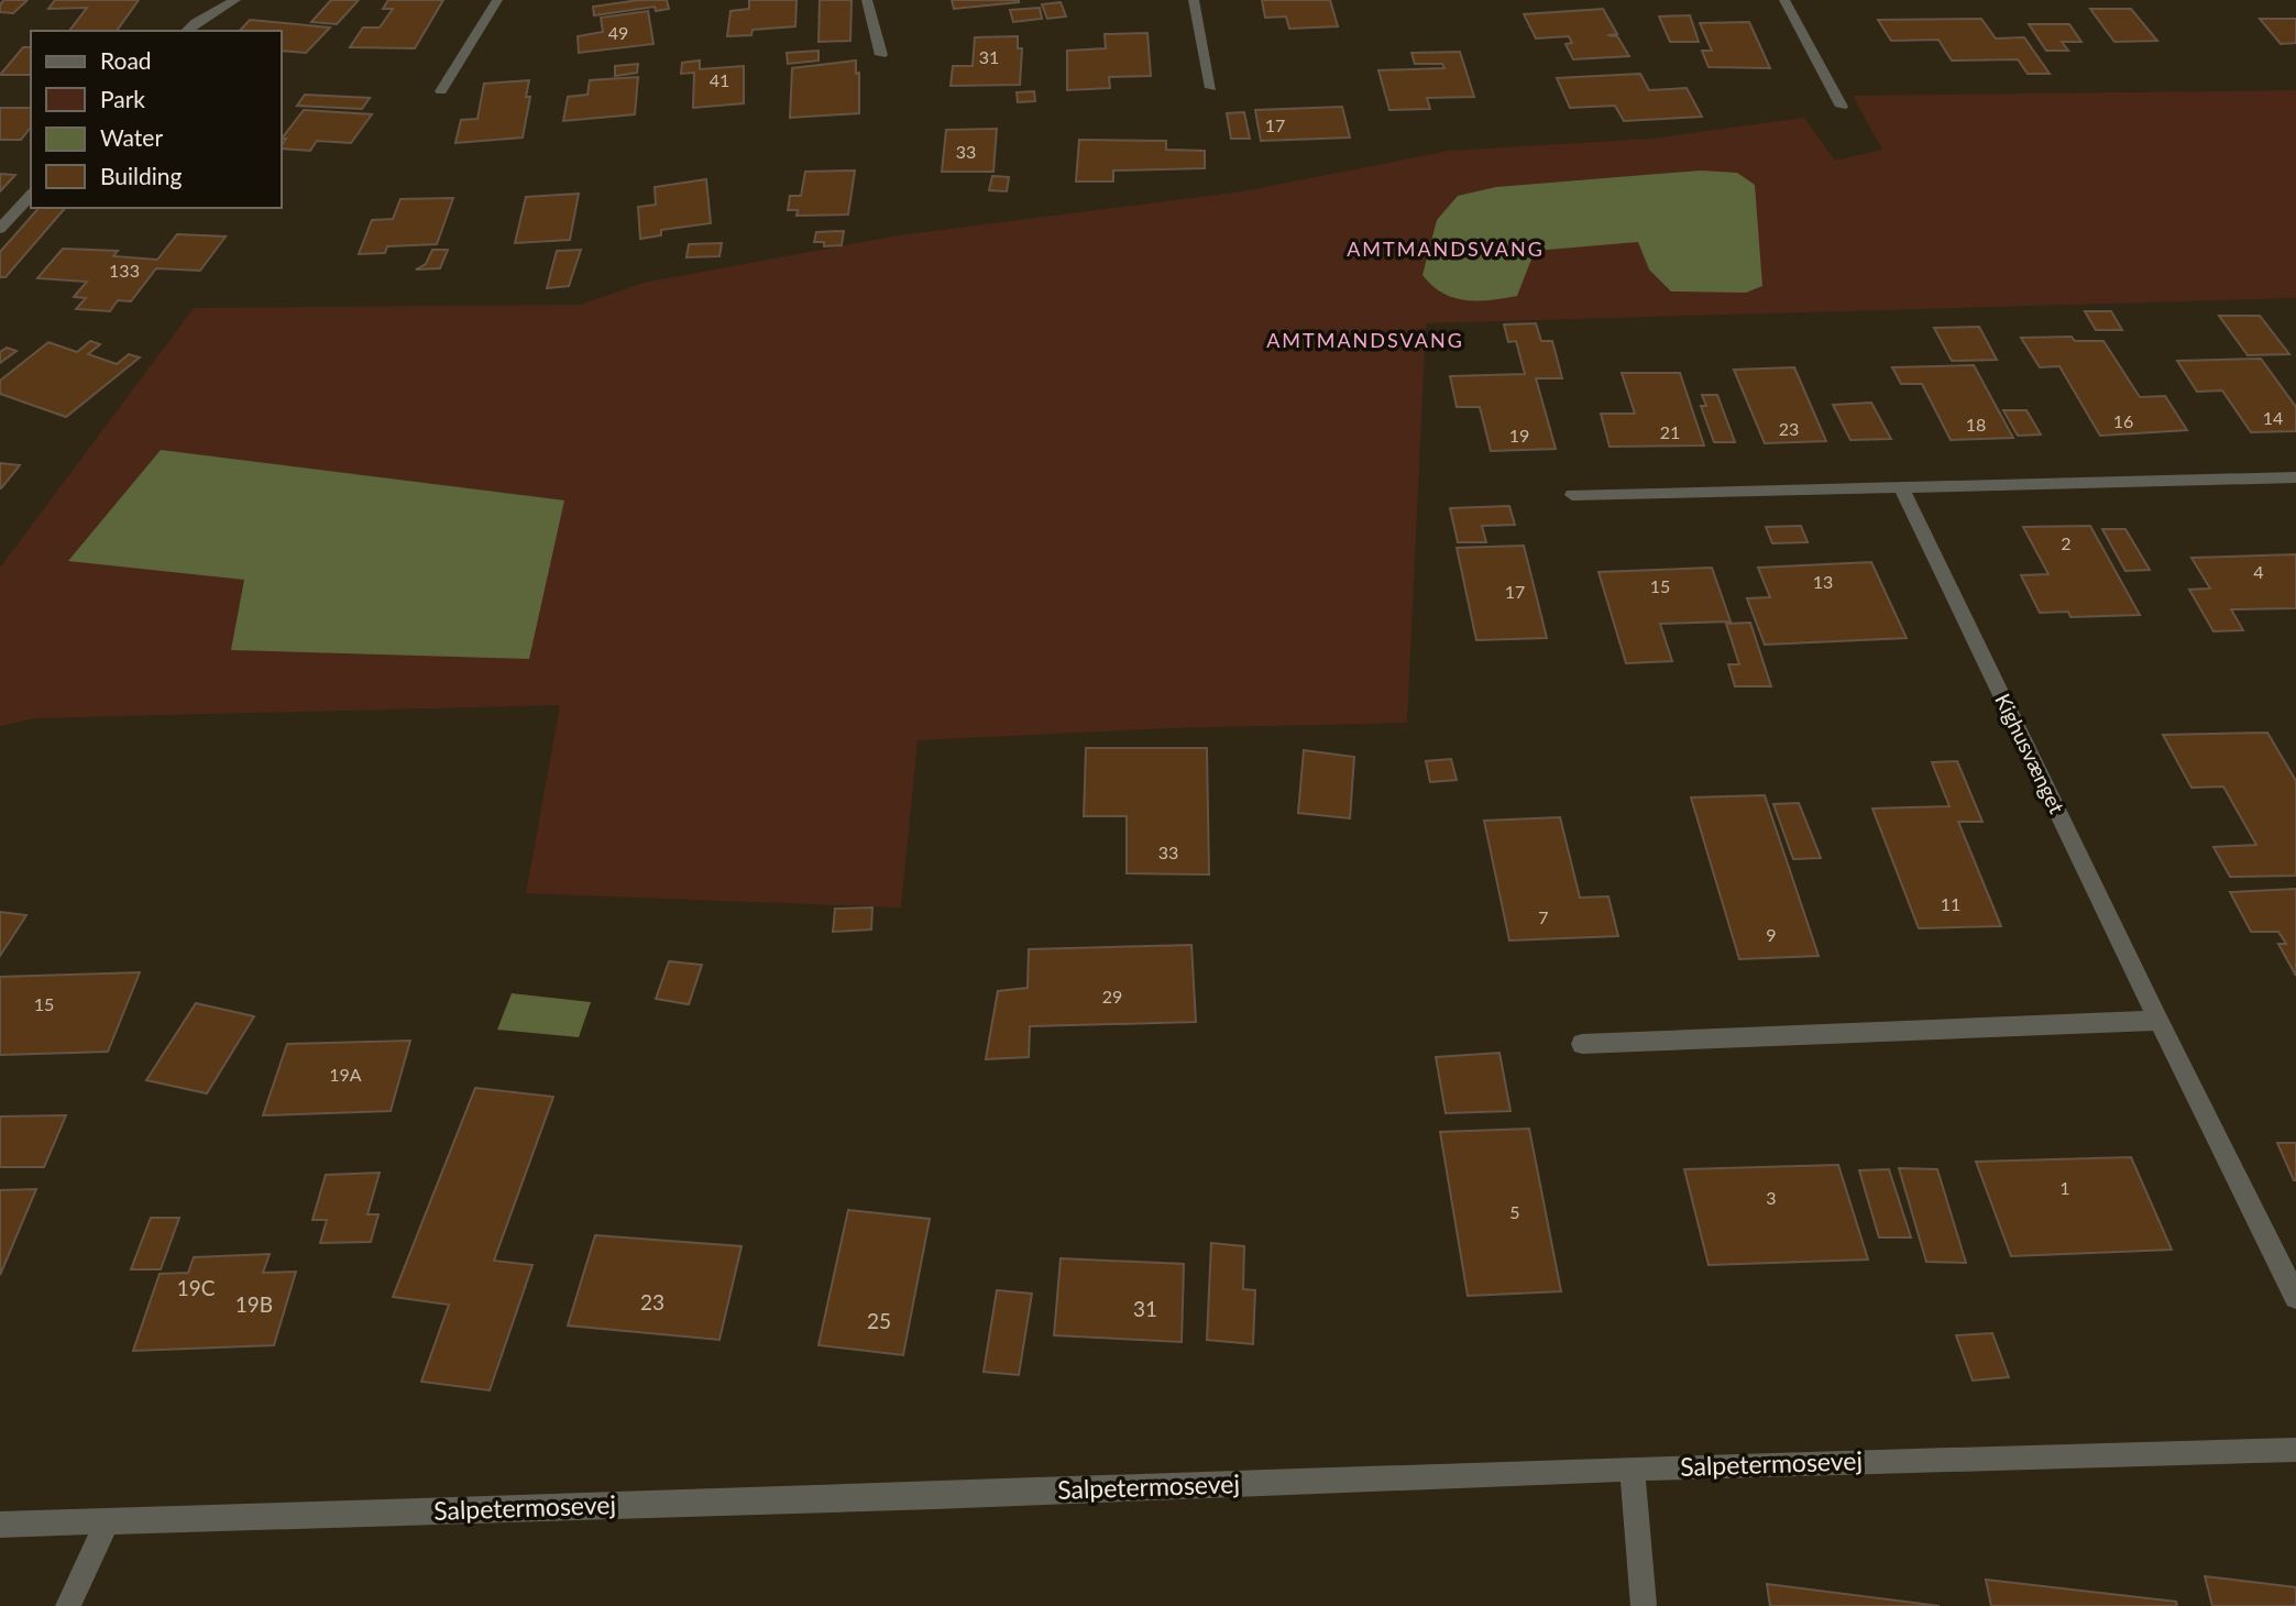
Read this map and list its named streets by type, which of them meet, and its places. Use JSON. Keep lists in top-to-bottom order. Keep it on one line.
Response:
{"streets":{"street":["Kighusvænget","Salpetermosevej"]},"districts":["AMTMANDSVANG","AMTMANDSVANG"],"house_numbers":["49","31","41","17","33","133","14","16","18","23","21","19","2","4","13","15","17","33","11","7","9","29","15","19A","1","3","5","19C","23","19B","31","25"],"legend":["Road","Park","Water","Building"]}
